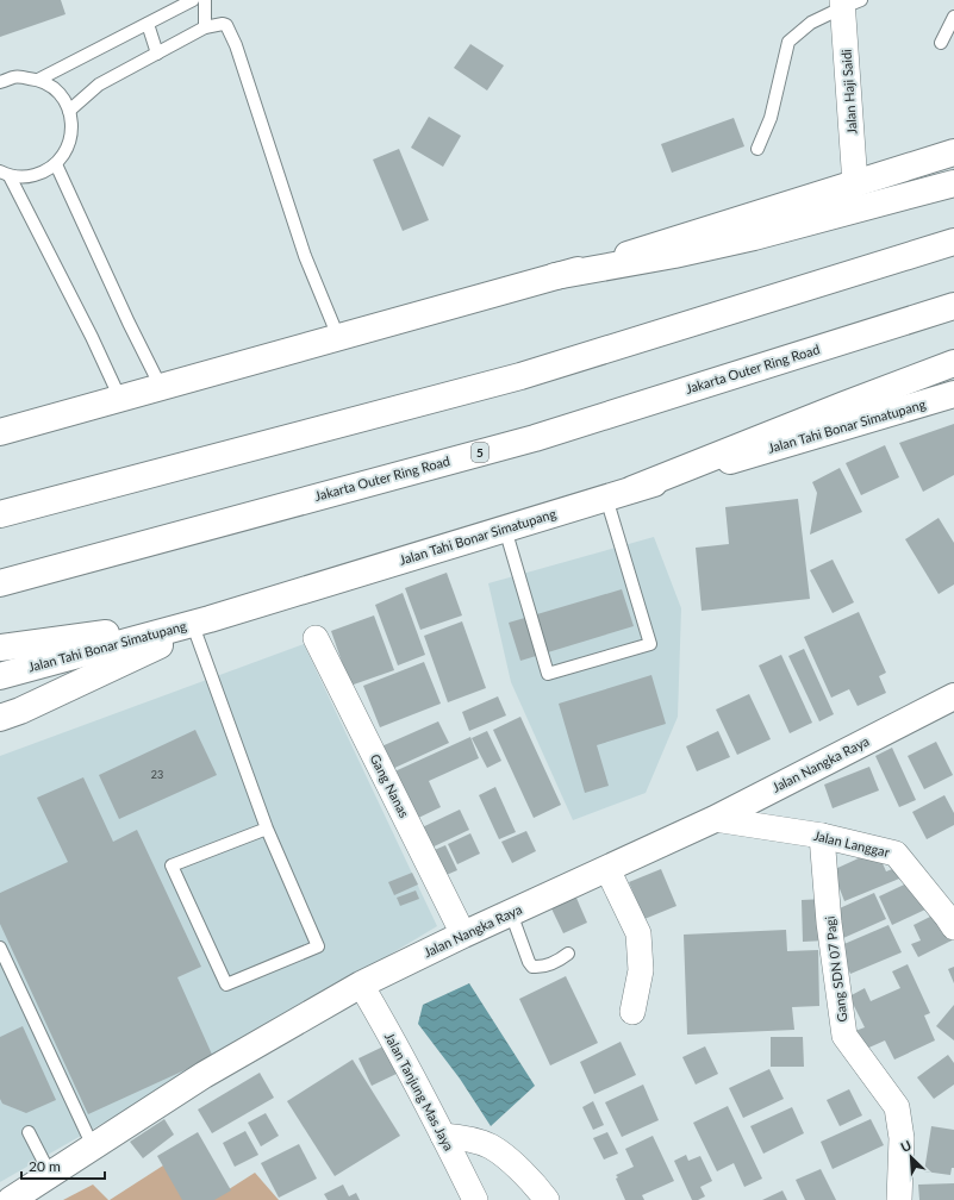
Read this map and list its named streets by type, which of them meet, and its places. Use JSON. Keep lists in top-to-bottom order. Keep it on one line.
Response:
{"streets":{"main road":["Jakarta Outer Ring Road","Jalan Tahi Bonar Simatupang","5","Jalan Nangka Raya"],"street":["Jalan Haji Saidi","Gang Nanas","Jalan Langgar","Gang SDN 07 Pagi","Jalan Tanjung Mas Jaya"]},"crossings":[["Jalan Nangka Raya","Gang Nanas"],["Jalan Nangka Raya","Jalan Langgar"],["Jalan Nangka Raya","Jalan Tanjung Mas Jaya"],["Jalan Langgar","Gang SDN 07 Pagi"]],"house_numbers":["23"],"scale_bar":"20 m","north":"top left"}
